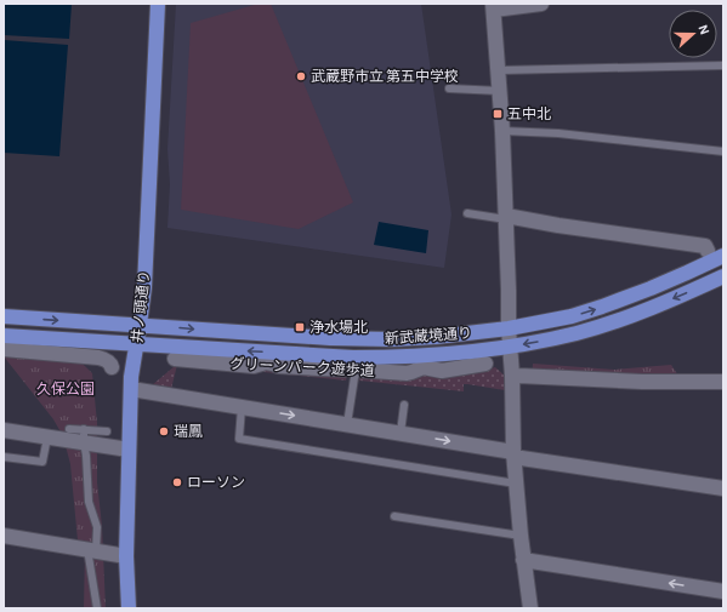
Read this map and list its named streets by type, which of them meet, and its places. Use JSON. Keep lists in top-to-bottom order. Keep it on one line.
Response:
{"streets":{"main road":["井ノ頭通り","新武蔵境通り"],"street":["グリーンパーク遊歩道"]},"crossings":[["井ノ頭通り","新武蔵境通り"]],"parks":["久保公園"],"places":{"other":["武蔵野市立 第五中学校","瑞鳳","ローソン"],"transit":["五中北","浄水場北"]},"north":"right"}
